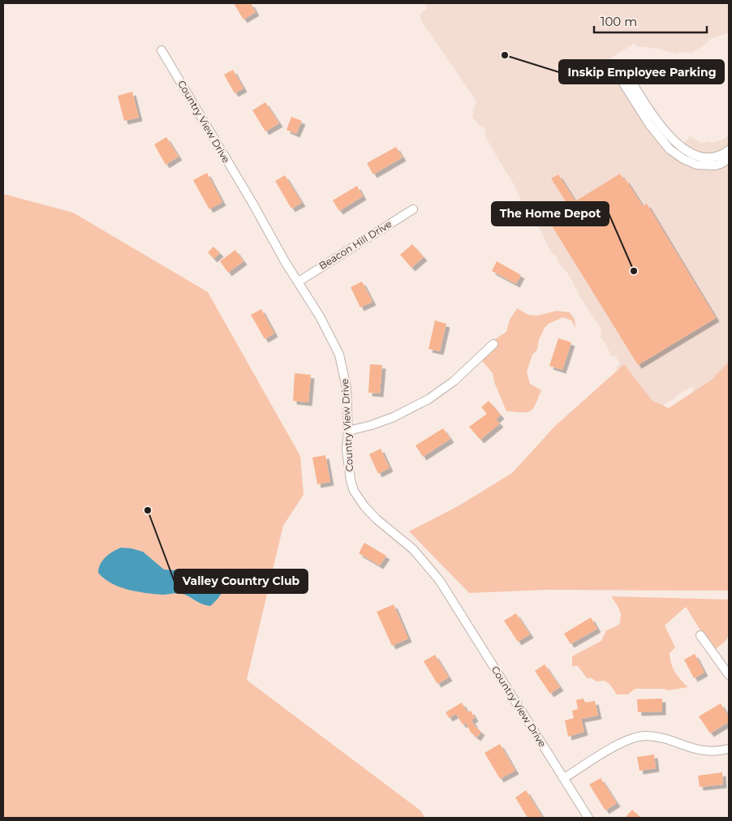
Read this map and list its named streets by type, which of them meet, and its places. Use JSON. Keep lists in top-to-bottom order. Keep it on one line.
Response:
{"streets":{"street":["Country View Drive","Beacon Hill Drive"]},"crossings":[["Country View Drive","Beacon Hill Drive"]],"places":["Inskip Employee Parking","The Home Depot","Valley Country Club"],"scale_bar":"100 m"}
